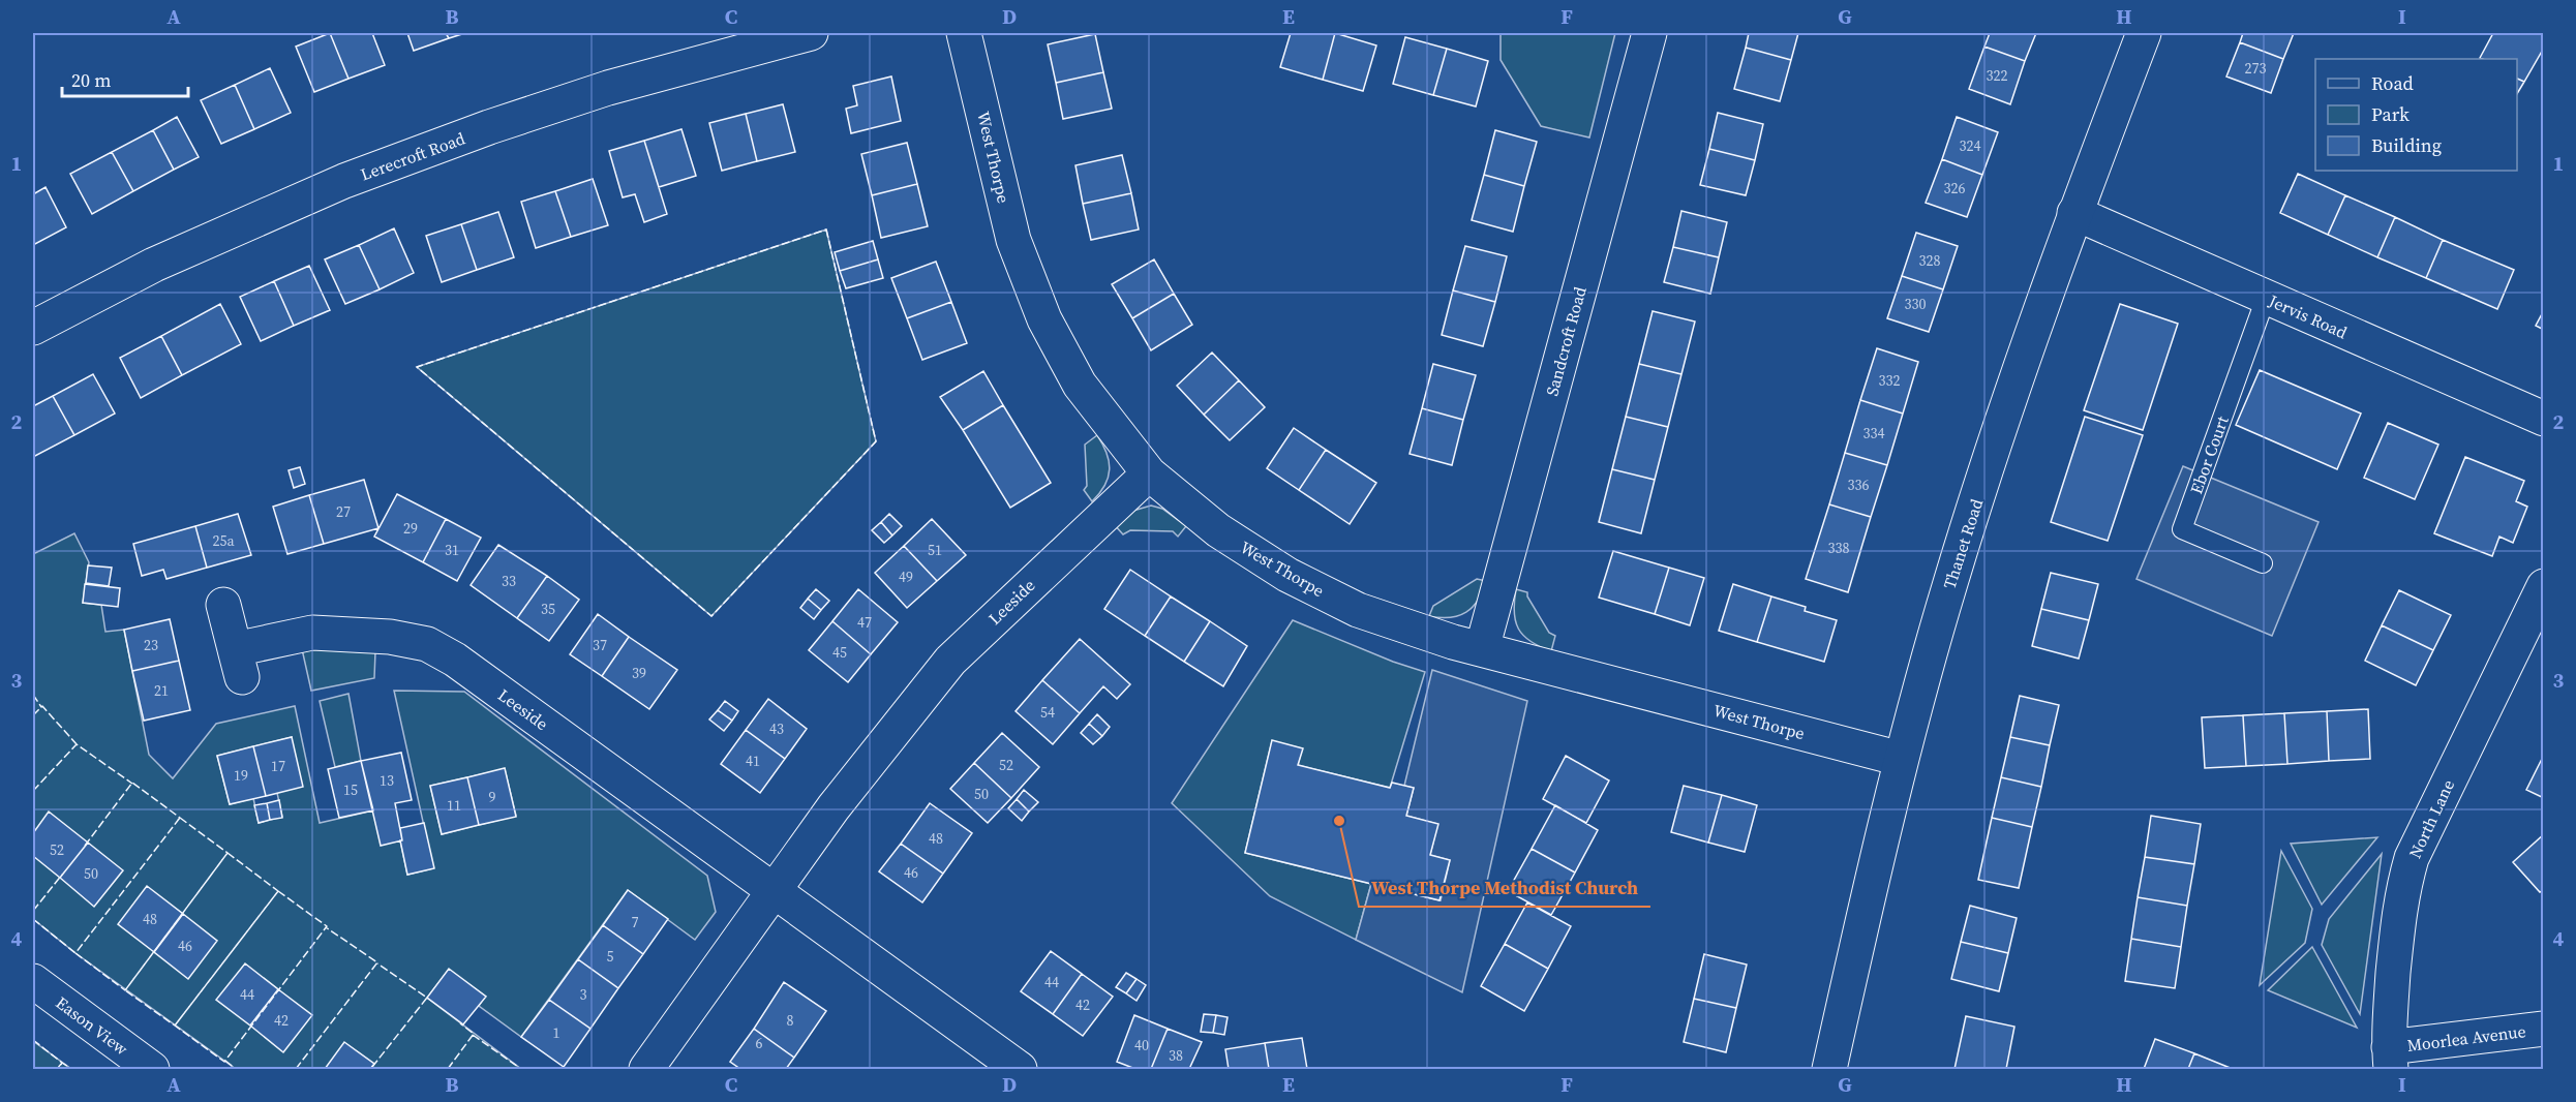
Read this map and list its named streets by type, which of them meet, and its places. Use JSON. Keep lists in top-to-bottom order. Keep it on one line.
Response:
{"streets":{"street":["Lerecroft Road","West Thorpe","Jervis Road","Sandcroft Road","Thanet Road","Leeside","North Lane","Eason View","Moorlea Avenue"],"lane":["Ebor Court"]},"crossings":[["West Thorpe","Sandcroft Road"],["West Thorpe","Thanet Road"],["West Thorpe","Leeside"],["Jervis Road","Ebor Court"],["Jervis Road","Thanet Road"],["North Lane","Moorlea Avenue"]],"places":["West Thorpe Methodist Church"],"house_numbers":["273","322","324","326","328","330","332","334","336","27","29","25a","338","31","51","49","33","35","47","23","37","45","39","21","54","43","41","52","17","19","13","15","50","9","11","48","52","46","50","48","7","46","5","44","44","3","42","42","8","1","6","40","38"],"legend":["Road","Park","Building"],"scale_bar":"20 m","grid":{"columns":["A","B","C","D","E","F","G","H","I"],"rows":["1","2","3","4"]}}
